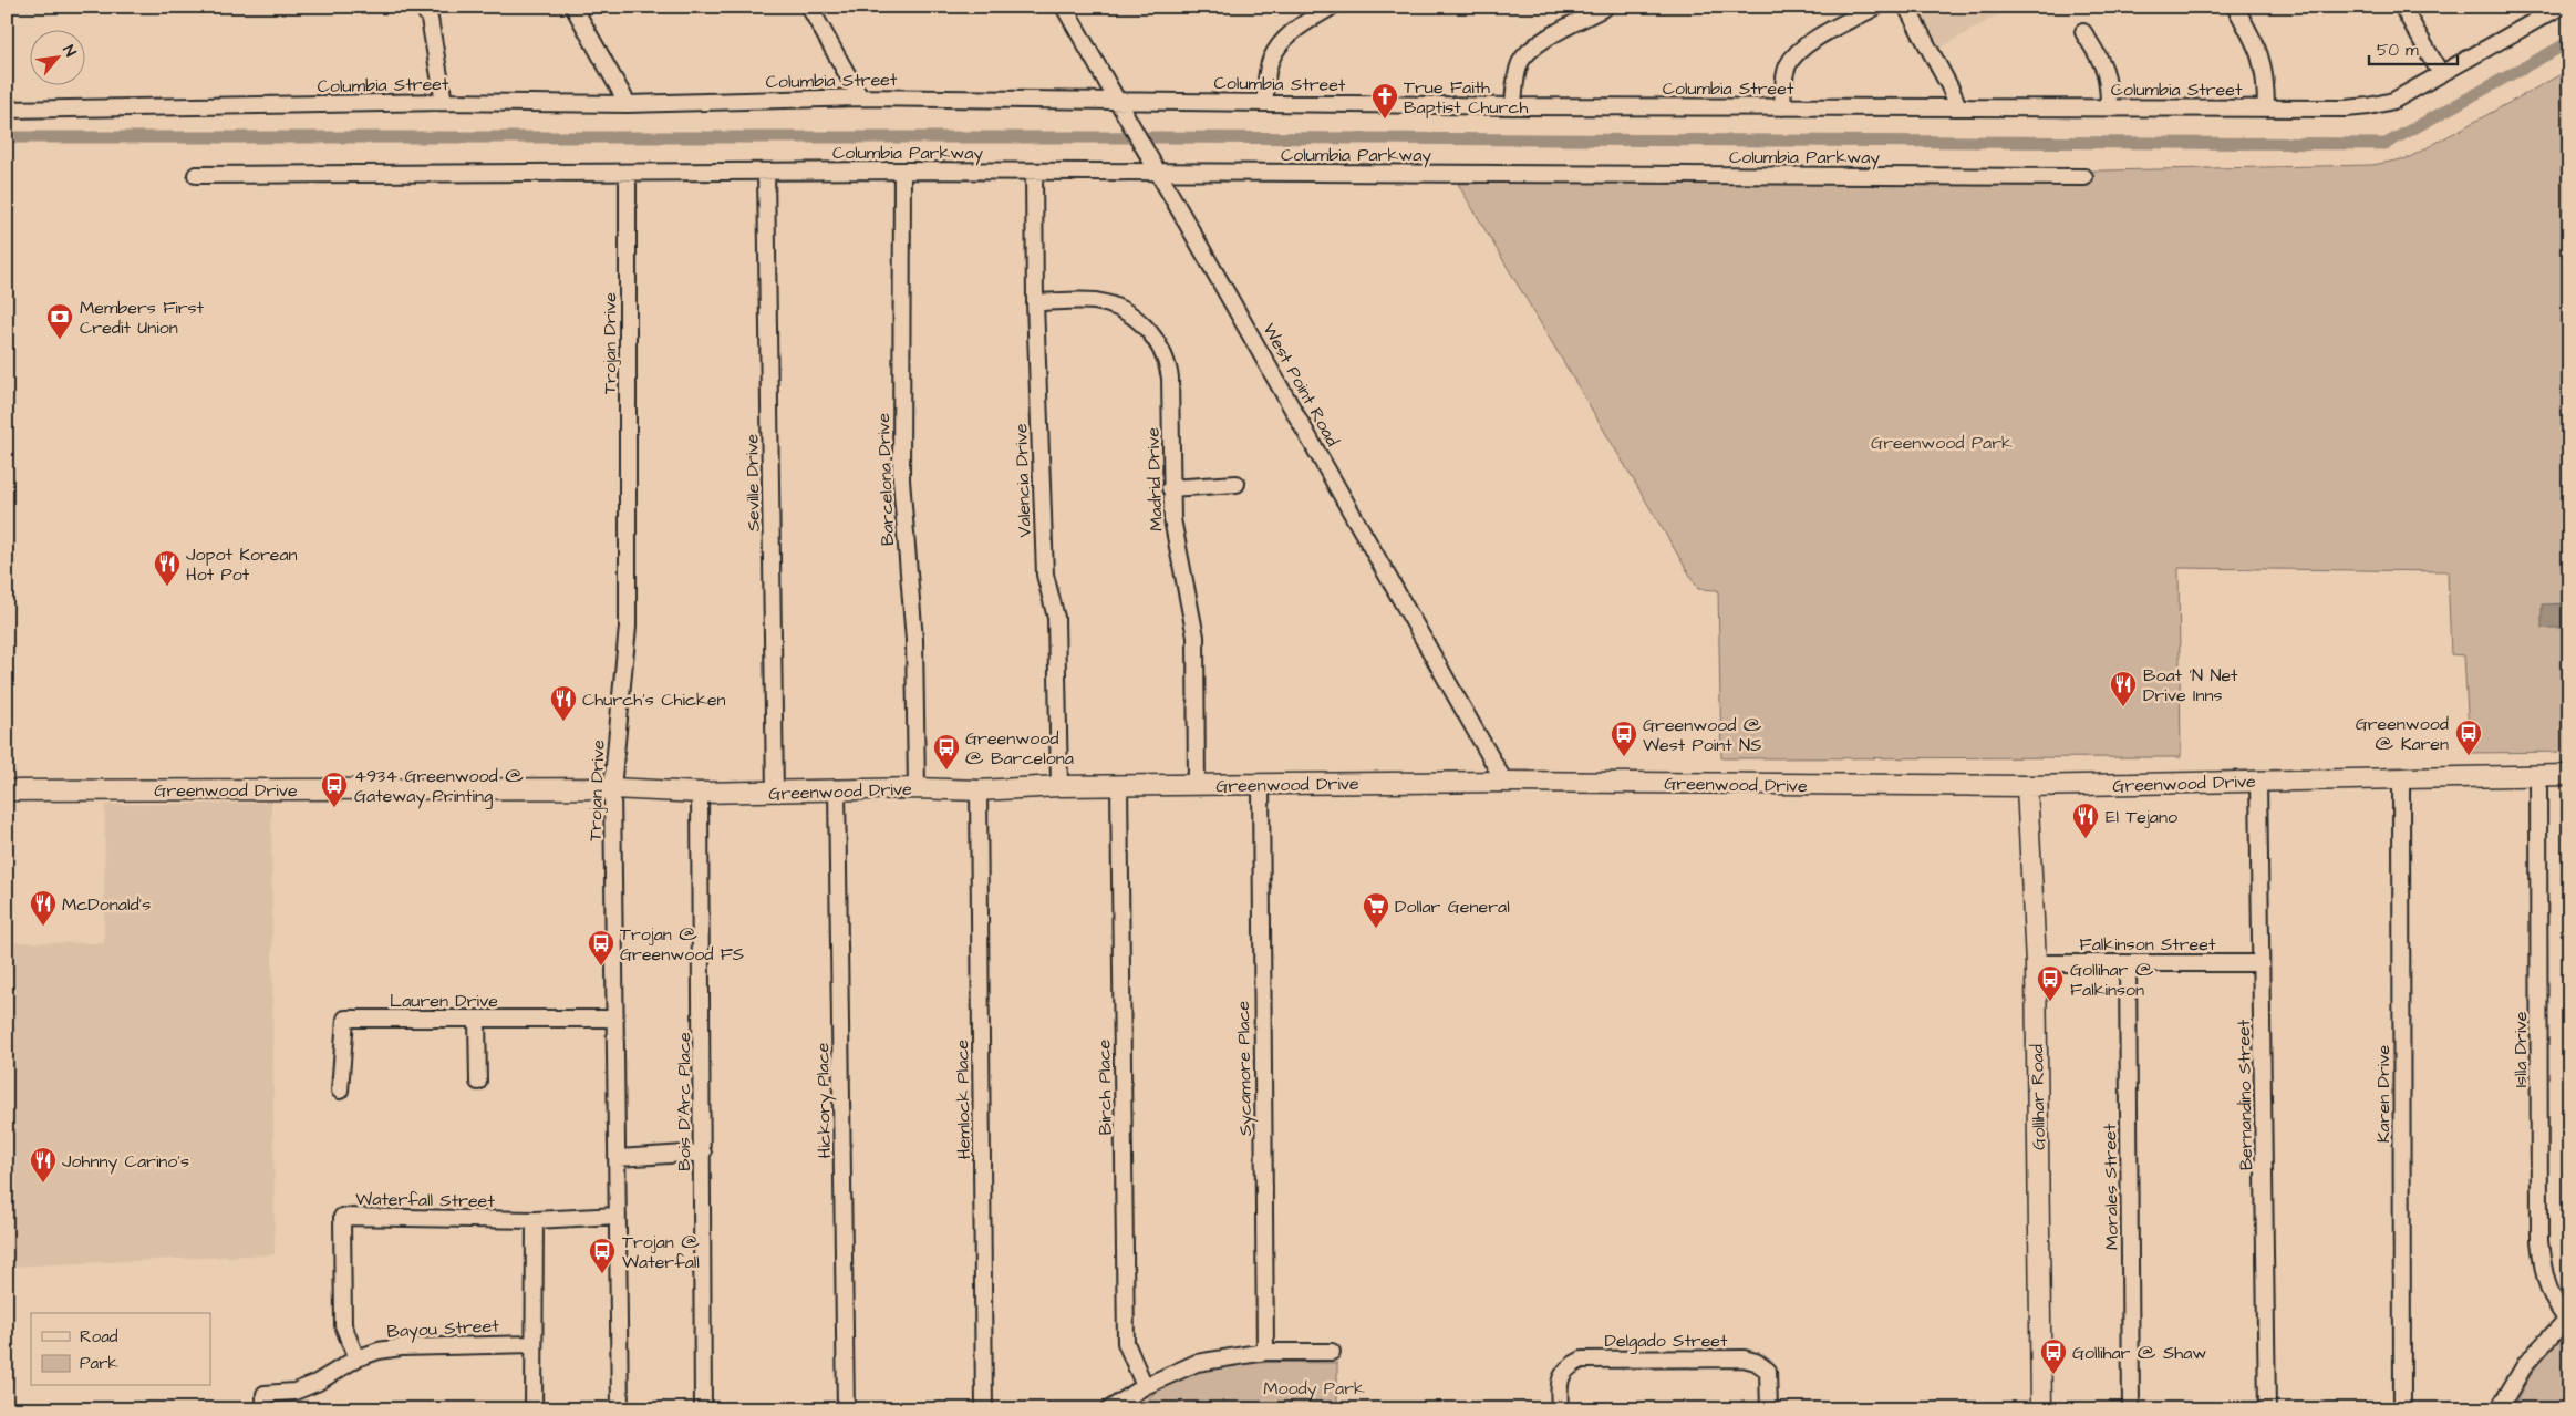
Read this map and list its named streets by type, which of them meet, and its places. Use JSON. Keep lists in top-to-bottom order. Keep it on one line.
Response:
{"streets":{"main road":["Greenwood Drive","Gollihar Road"],"street":["Columbia Street","Columbia Parkway","Trojan Drive","West Point Road","Barcelona Drive","Madrid Drive","Valencia Drive","Seville Drive","Falkinson Street","Lauren Drive","Islla Drive","Sycamore Place","Birch Place","Karen Drive","Bernandino Street","Hemlock Place","Hickory Place","Bois D'Arc Place","Morales Street","Waterfall Street","Bayou Street","Delgado Street"]},"crossings":[["Columbia Street","West Point Road"],["Columbia Parkway","Trojan Drive"],["Columbia Parkway","West Point Road"],["Columbia Parkway","Barcelona Drive"],["Columbia Parkway","Valencia Drive"],["Columbia Parkway","Seville Drive"],["Trojan Drive","Greenwood Drive"],["Trojan Drive","Lauren Drive"],["Trojan Drive","Waterfall Street"],["West Point Road","Greenwood Drive"],["Barcelona Drive","Greenwood Drive"],["Madrid Drive","Valencia Drive"],["Madrid Drive","Greenwood Drive"],["Valencia Drive","Greenwood Drive"],["Seville Drive","Greenwood Drive"],["Greenwood Drive","Islla Drive"],["Greenwood Drive","Sycamore Place"],["Greenwood Drive","Birch Place"],["Greenwood Drive","Karen Drive"],["Greenwood Drive","Bernandino Street"],["Greenwood Drive","Gollihar Road"],["Greenwood Drive","Hemlock Place"],["Greenwood Drive","Hickory Place"],["Greenwood Drive","Bois D'Arc Place"],["Falkinson Street","Bernandino Street"],["Falkinson Street","Gollihar Road"],["Falkinson Street","Morales Street"],["Waterfall Street","Bayou Street"]],"parks":["Greenwood Park","Moody Park"],"places":{"church":["True Faith Baptist Church"],"bank":["Members First Credit Union"],"restaurant":["Jopot Korean Hot Pot","Boat 'N Net Drive Inns","Church's Chicken","El Tejano","McDonald's","Johnny Carino's"],"bus stop":["Greenwood @ Karen","Greenwood @ West Point NS","Greenwood @ Barcelona","4934 Greenwood @ Gateway Printing","Trojan @ Greenwood FS","Gollihar @ Falkinson","Trojan @ Waterfall","Gollihar @ Shaw"],"supermarket":["Dollar General"]},"legend":["Road","Park"],"scale_bar":"50 m","north":"top right"}
